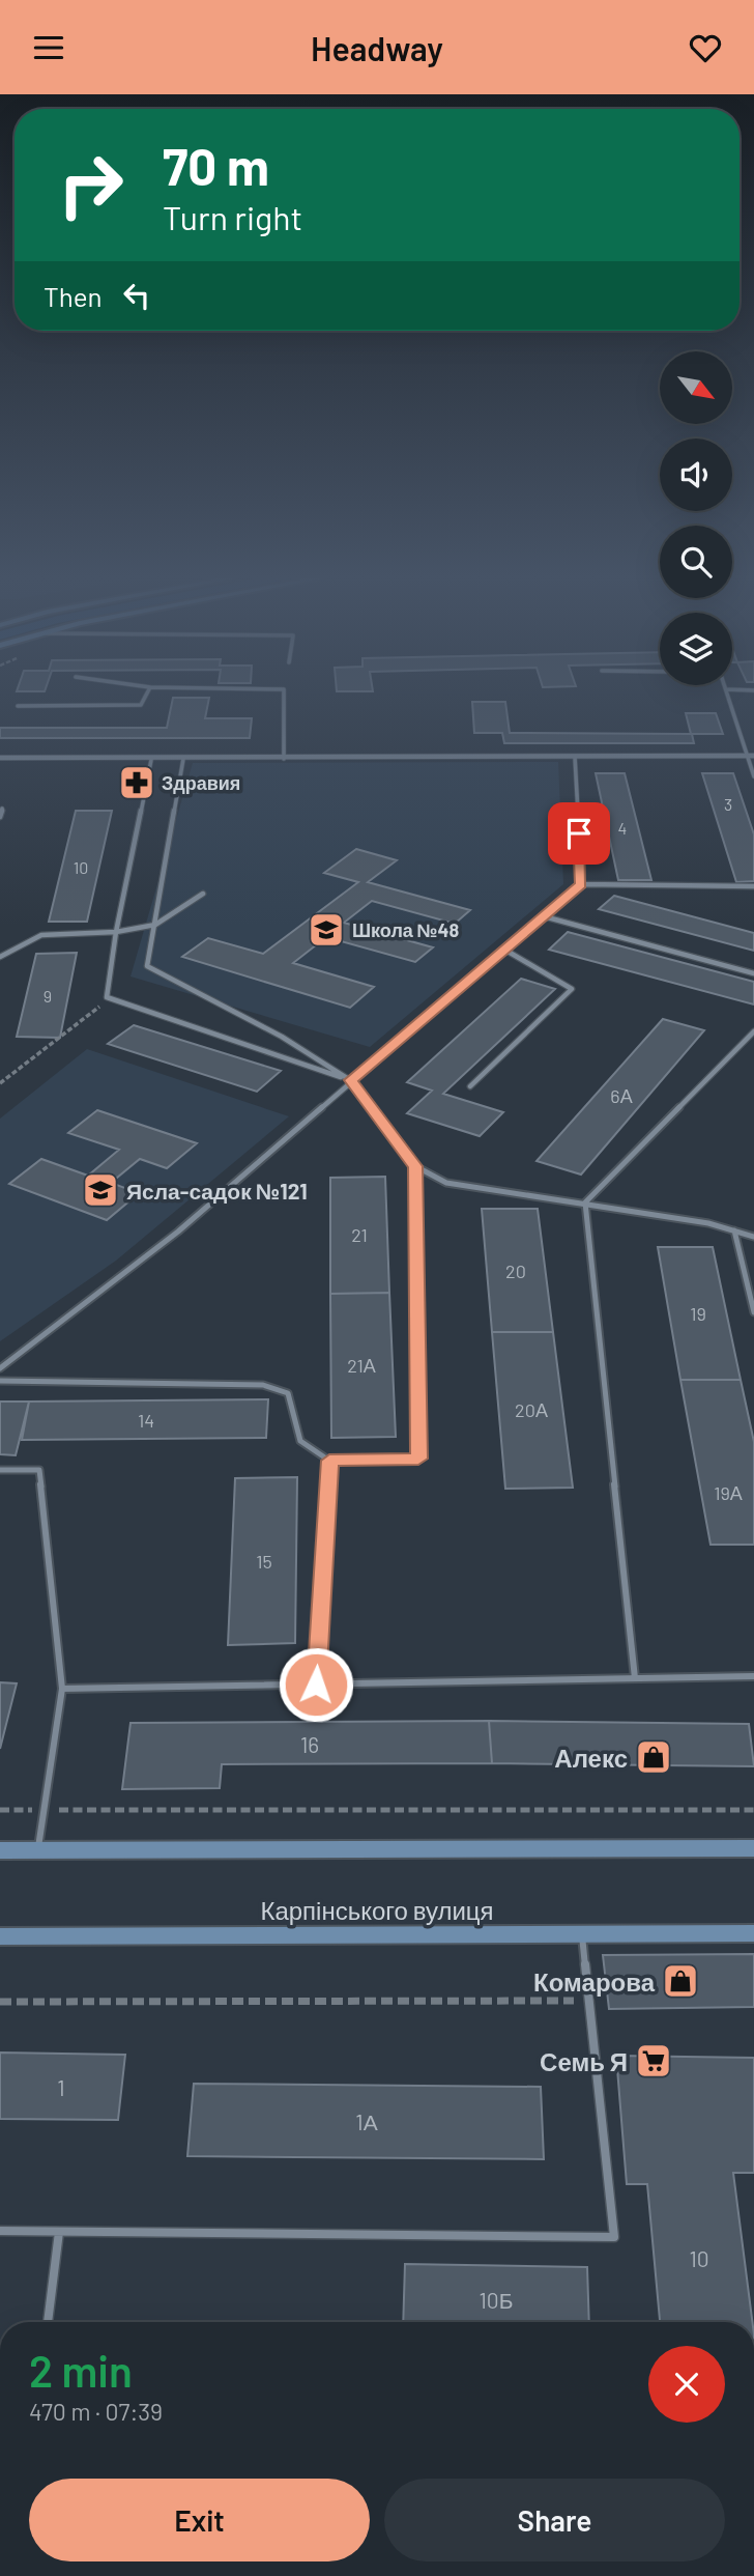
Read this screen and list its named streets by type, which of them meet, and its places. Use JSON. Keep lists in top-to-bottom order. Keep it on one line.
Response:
{"streets":{"street":["Карпінського вулиця"]},"places":{"pharmacy":["Здравия"],"school or university":["Школа №48","Ясла-садок №121"],"shop":["Алекс","Комарова"],"supermarket":["Семь Я"]},"house_numbers":["3","4","10","9","6А","21","20","19","21А","20А","14","19А","15","16","1","1А","10","10Б"],"north":"bottom right","page":{"header":"Headway","turn":["70 m","Turn right"],"then":"Then","heading":["2 min","470 m · 07:39"],"buttons":["Exit","Share"]}}
